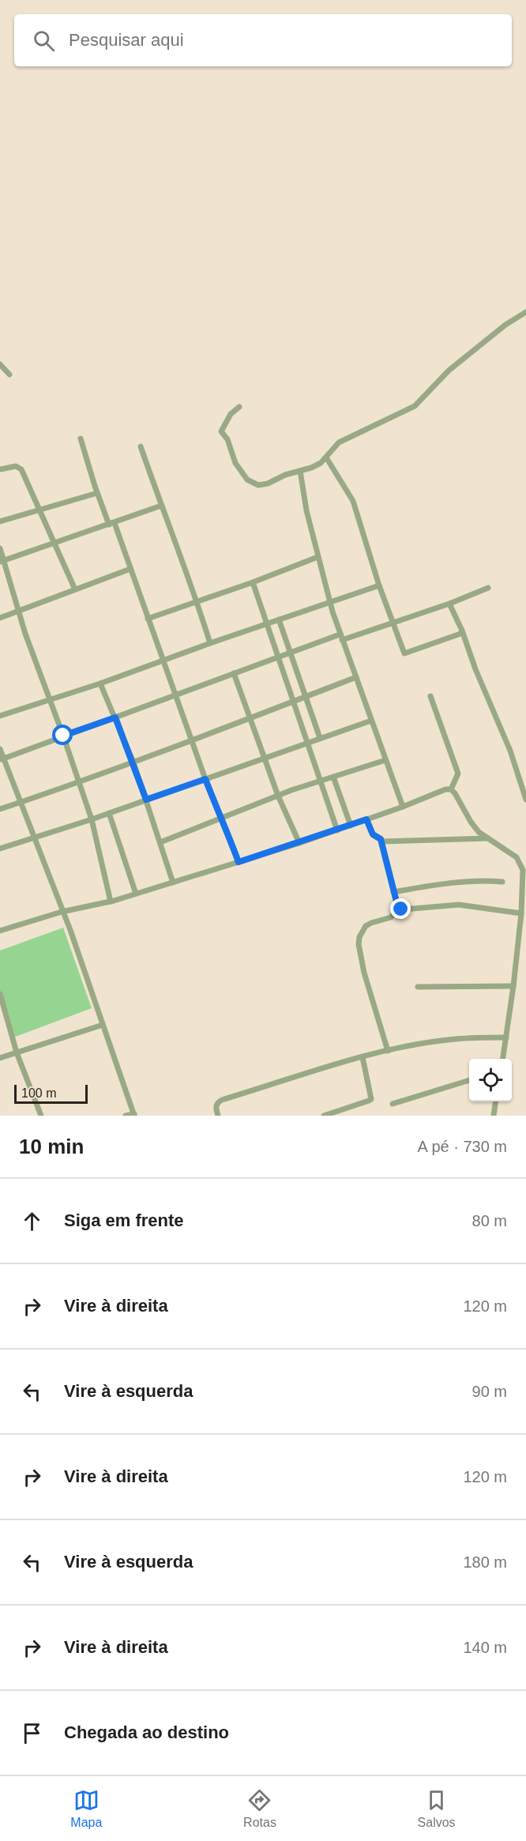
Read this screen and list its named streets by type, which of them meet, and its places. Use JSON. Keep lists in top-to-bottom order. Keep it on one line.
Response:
{"scale_bar":"100 m","page":{"search":"Pesquisar aqui","scale":"100 m","heading":["10 min","A pé · 730 m"],"list":[["Siga em frente","80 m"],["Vire à direita","120 m"],["Vire à esquerda","90 m"],["Vire à direita","120 m"],["Vire à esquerda","180 m"],["Vire à direita","140 m"],"Chegada ao destino"],"nav":["Mapa","Rotas","Salvos"]}}
